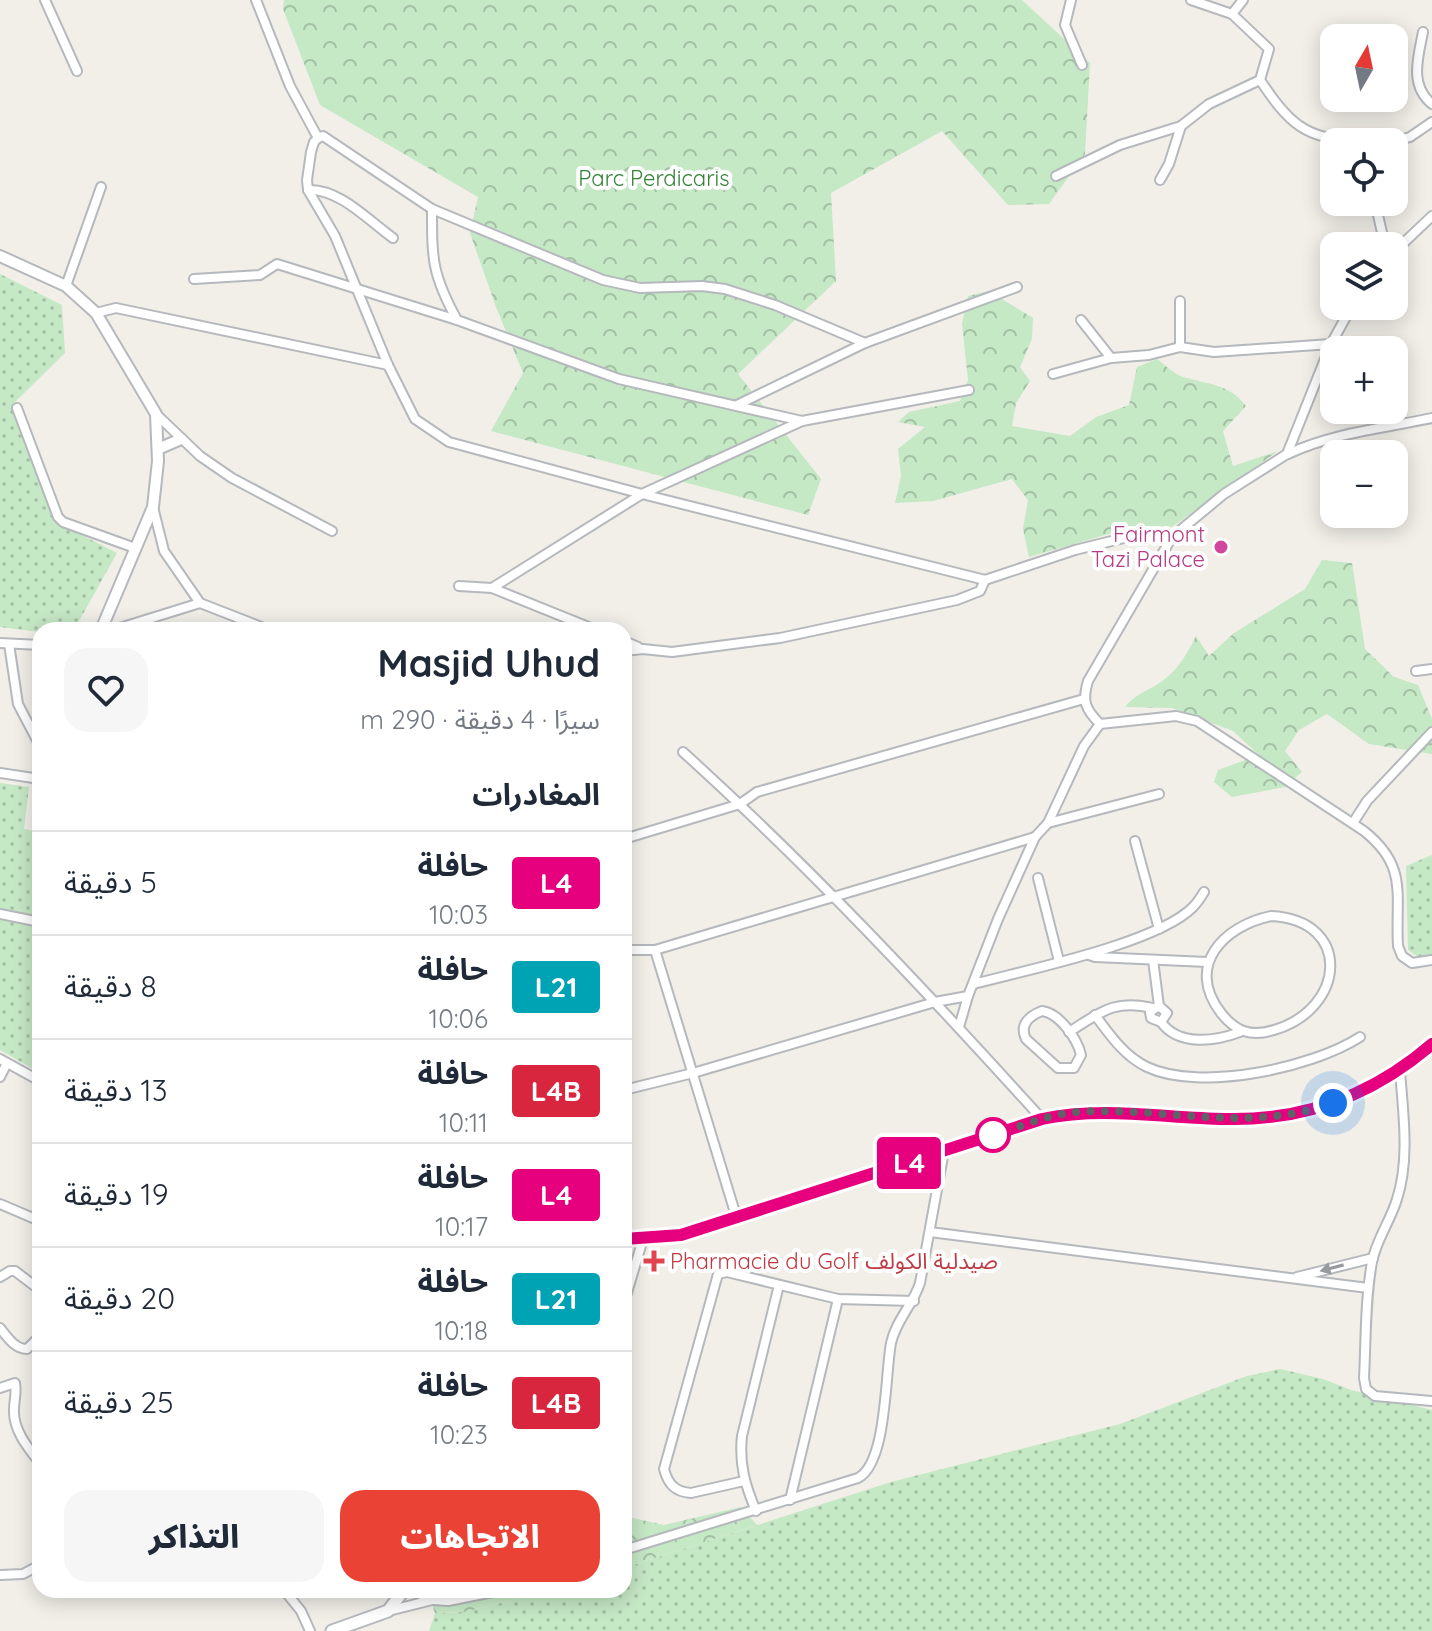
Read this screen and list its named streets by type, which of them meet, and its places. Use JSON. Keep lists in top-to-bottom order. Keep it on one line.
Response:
{"parks":["Parc Perdicaris"],"places":{"other":["Fairmont Tazi Palace"],"health":["Pharmacie du Golf صيدلية الكولف"]},"lines":["bus line L4"],"north":"top","page":{"on_map":"L4","map_buttons":["+","−"],"heading":[["Masjid Uhud","سيرًا · 4 دقيقة · 290 m"],"المغادرات"],"list":[{"mark":"L4","name":"حافلة","note":"10:03","value":"5 دقيقة"},{"mark":"L21","name":"حافلة","note":"10:06","value":"8 دقيقة"},{"mark":"L4B","name":"حافلة","note":"10:11","value":"13 دقيقة"},{"mark":"L4","name":"حافلة","note":"10:17","value":"19 دقيقة"},{"mark":"L21","name":"حافلة","note":"10:18","value":"20 دقيقة"},{"mark":"L4B","name":"حافلة","note":"10:23","value":"25 دقيقة"}],"buttons":["الاتجاهات","التذاكر"]}}
